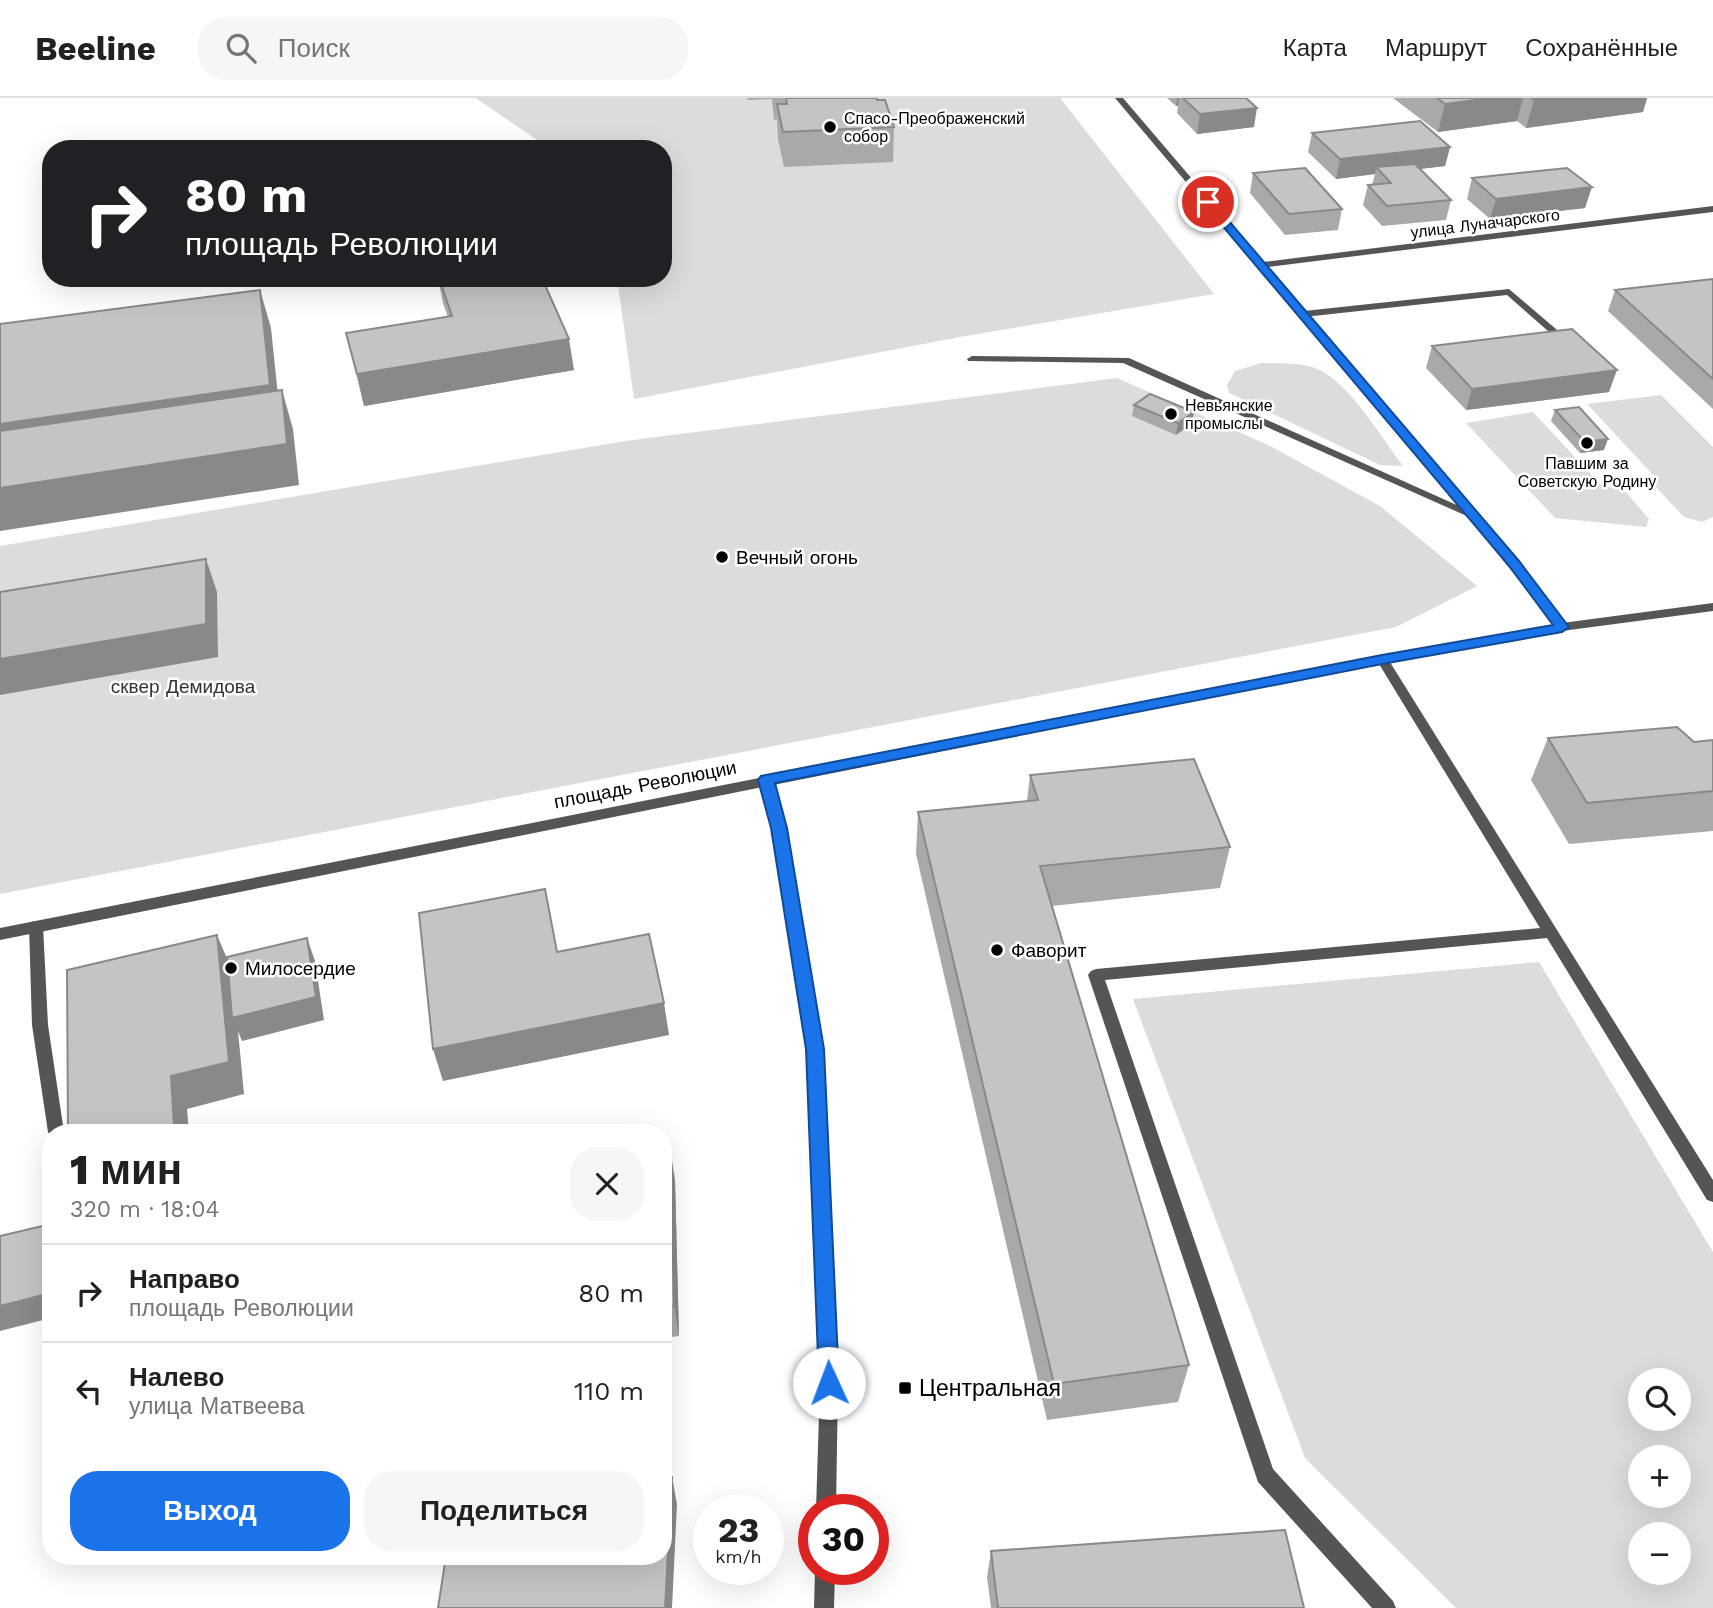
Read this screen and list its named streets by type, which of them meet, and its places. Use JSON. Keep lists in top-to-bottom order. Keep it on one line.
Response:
{"streets":{"street":["улица Луначарского","площадь Революции"]},"parks":["сквер Демидова"],"places":{"other":["Спасо-Преображенский собор","Невьянские промыслы","Павшим за Советскую Родину","Вечный огонь","Фаворит","Милосердие"],"transit":["Центральная"]},"page":{"header":"Beeline","search":"Поиск","nav":["Карта","Маршрут","Сохранённые"],"turn":["80 m","площадь Революции"],"heading":["1 мин","320 m · 18:04"],"list":[{"name":"Направо","note":"площадь Революции","value":"80 m"},{"name":"Налево","note":"улица Матвеева","value":"110 m"}],"map_buttons":["+","−"],"buttons":["Выход","Поделиться"],"speed":"23 km/h","limit":"30"}}
